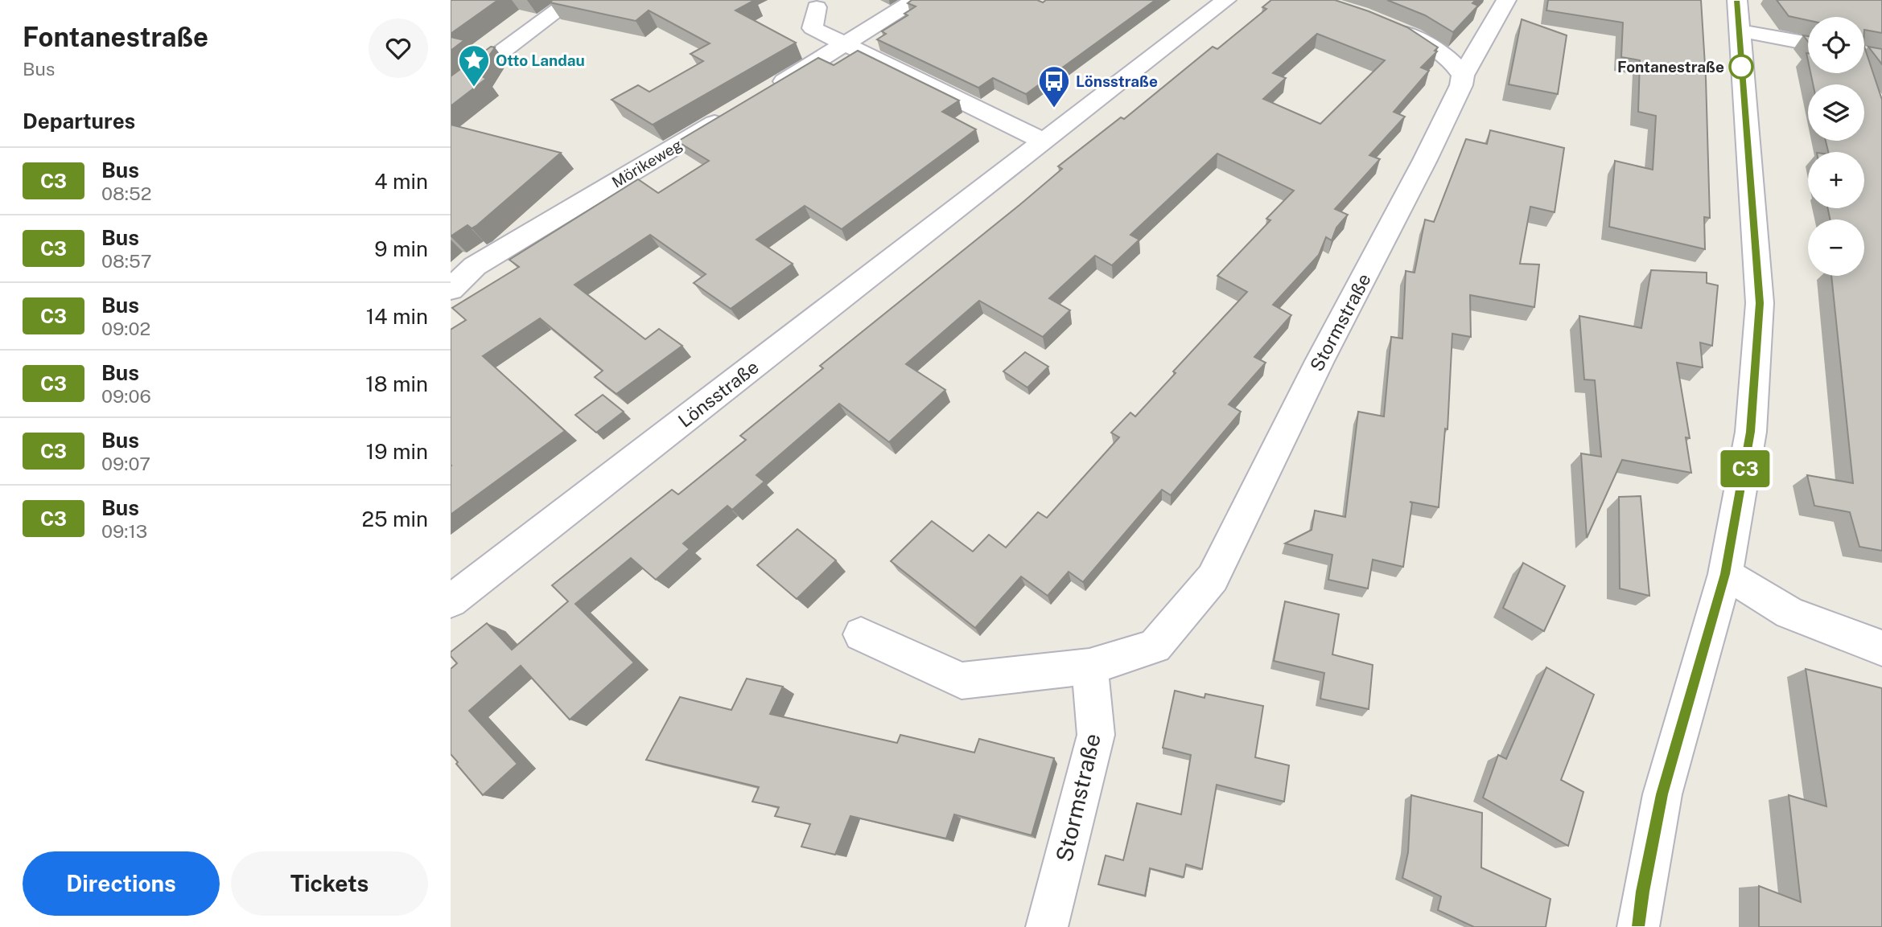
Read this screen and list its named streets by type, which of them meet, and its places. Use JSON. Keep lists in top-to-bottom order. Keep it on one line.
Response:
{"streets":{"street":["Mörikeweg","Stormstraße","Lönsstraße"]},"places":{"other":["Fontanestraße"],"place":["Otto Landau"],"bus stop":["Lönsstraße"]},"lines":["bus line C3"],"page":{"heading":[["Fontanestraße","Bus"],"Departures"],"on_map":"C3","map_buttons":["+","−"],"list":[{"mark":"C3","name":"Bus","note":"08:52","value":"4 min"},{"mark":"C3","name":"Bus","note":"08:57","value":"9 min"},{"mark":"C3","name":"Bus","note":"09:02","value":"14 min"},{"mark":"C3","name":"Bus","note":"09:06","value":"18 min"},{"mark":"C3","name":"Bus","note":"09:07","value":"19 min"},{"mark":"C3","name":"Bus","note":"09:13","value":"25 min"}],"buttons":["Directions","Tickets"]}}
